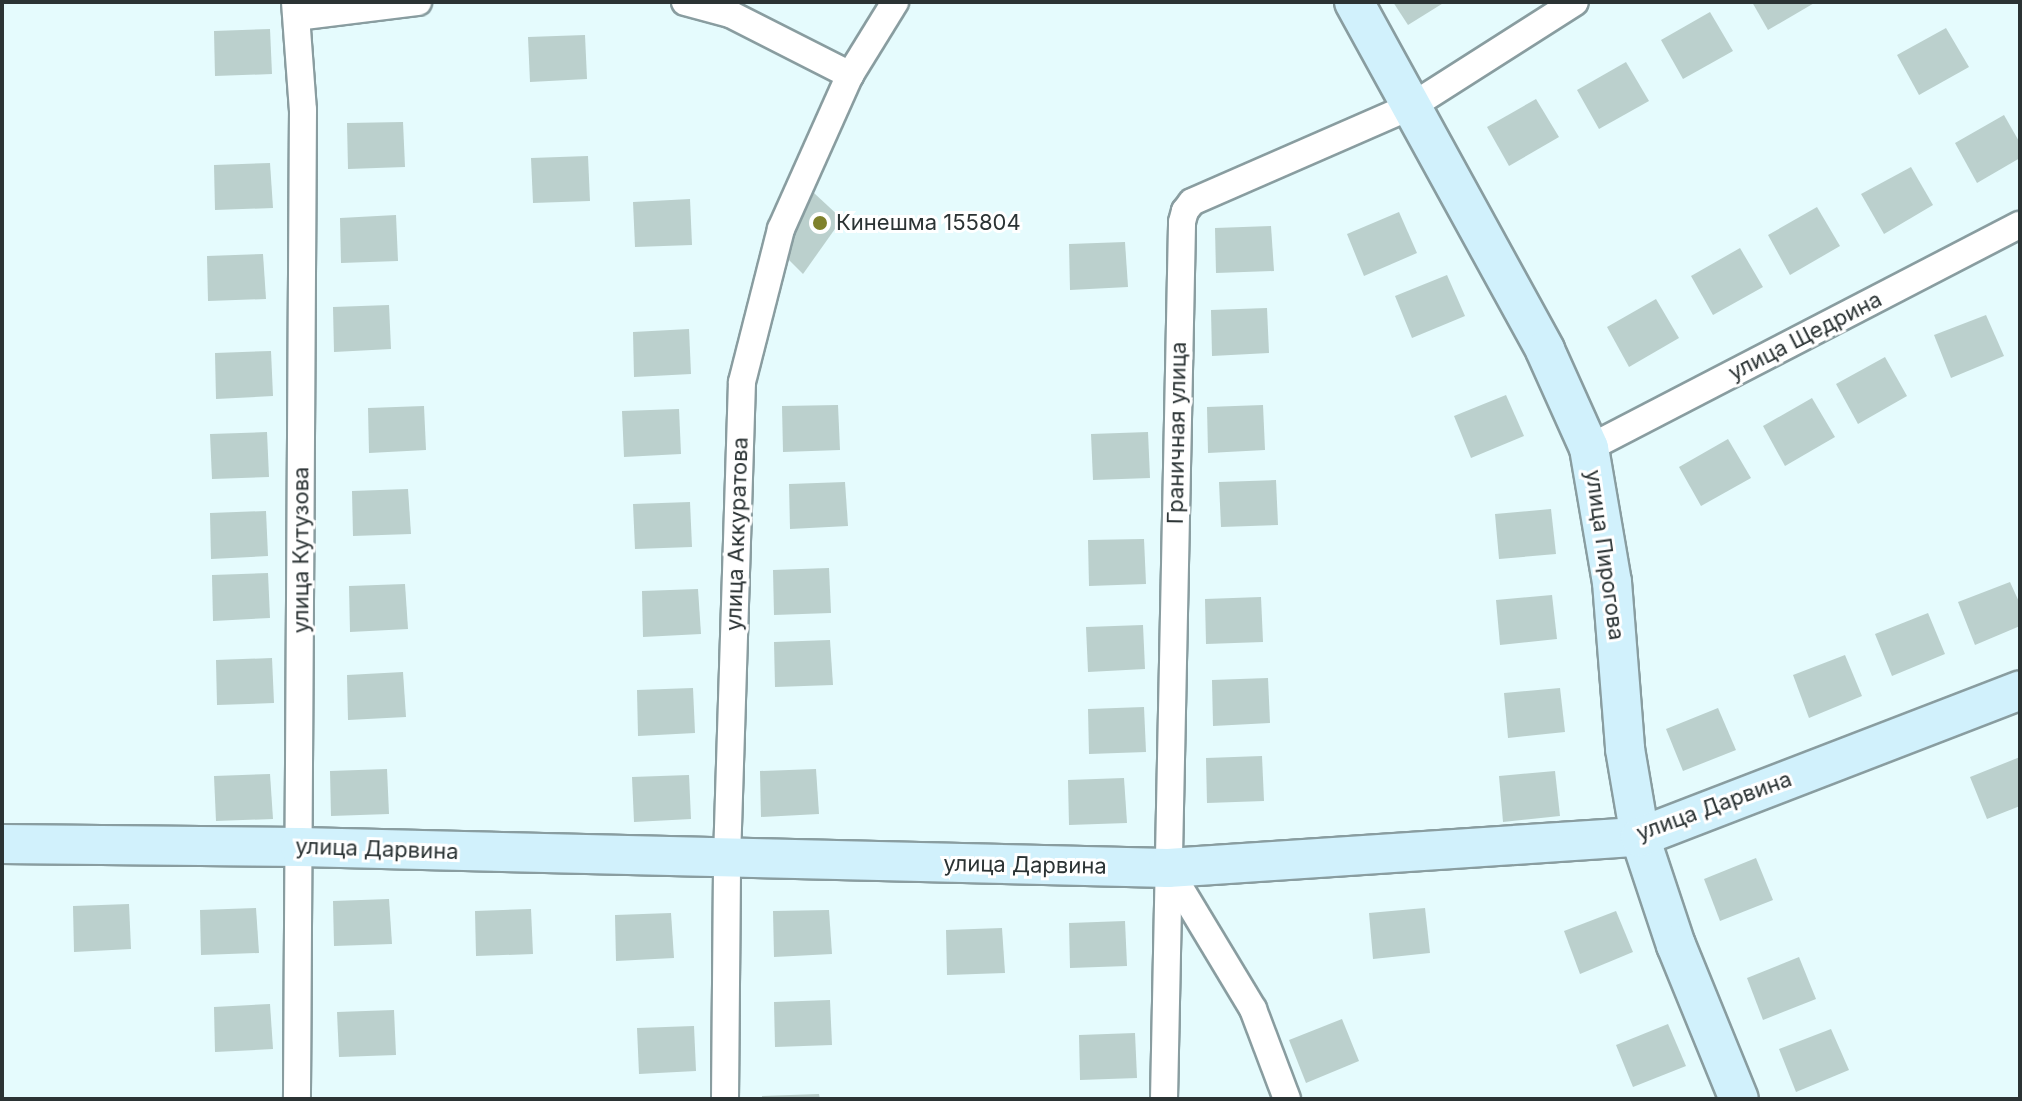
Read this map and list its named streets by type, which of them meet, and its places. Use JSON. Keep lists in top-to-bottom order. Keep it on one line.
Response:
{"streets":{"street":["улица Щедрина","Граничная улица","улица Аккуратова","улица Кутузова","улица Пирогова","улица Дарвина"]},"crossings":[["улица Щедрина","улица Пирогова"],["Граничная улица","улица Пирогова"],["Граничная улица","улица Дарвина"],["улица Аккуратова","улица Дарвина"],["улица Кутузова","улица Дарвина"],["улица Пирогова","улица Дарвина"]],"places":["Кинешма 155804"]}
